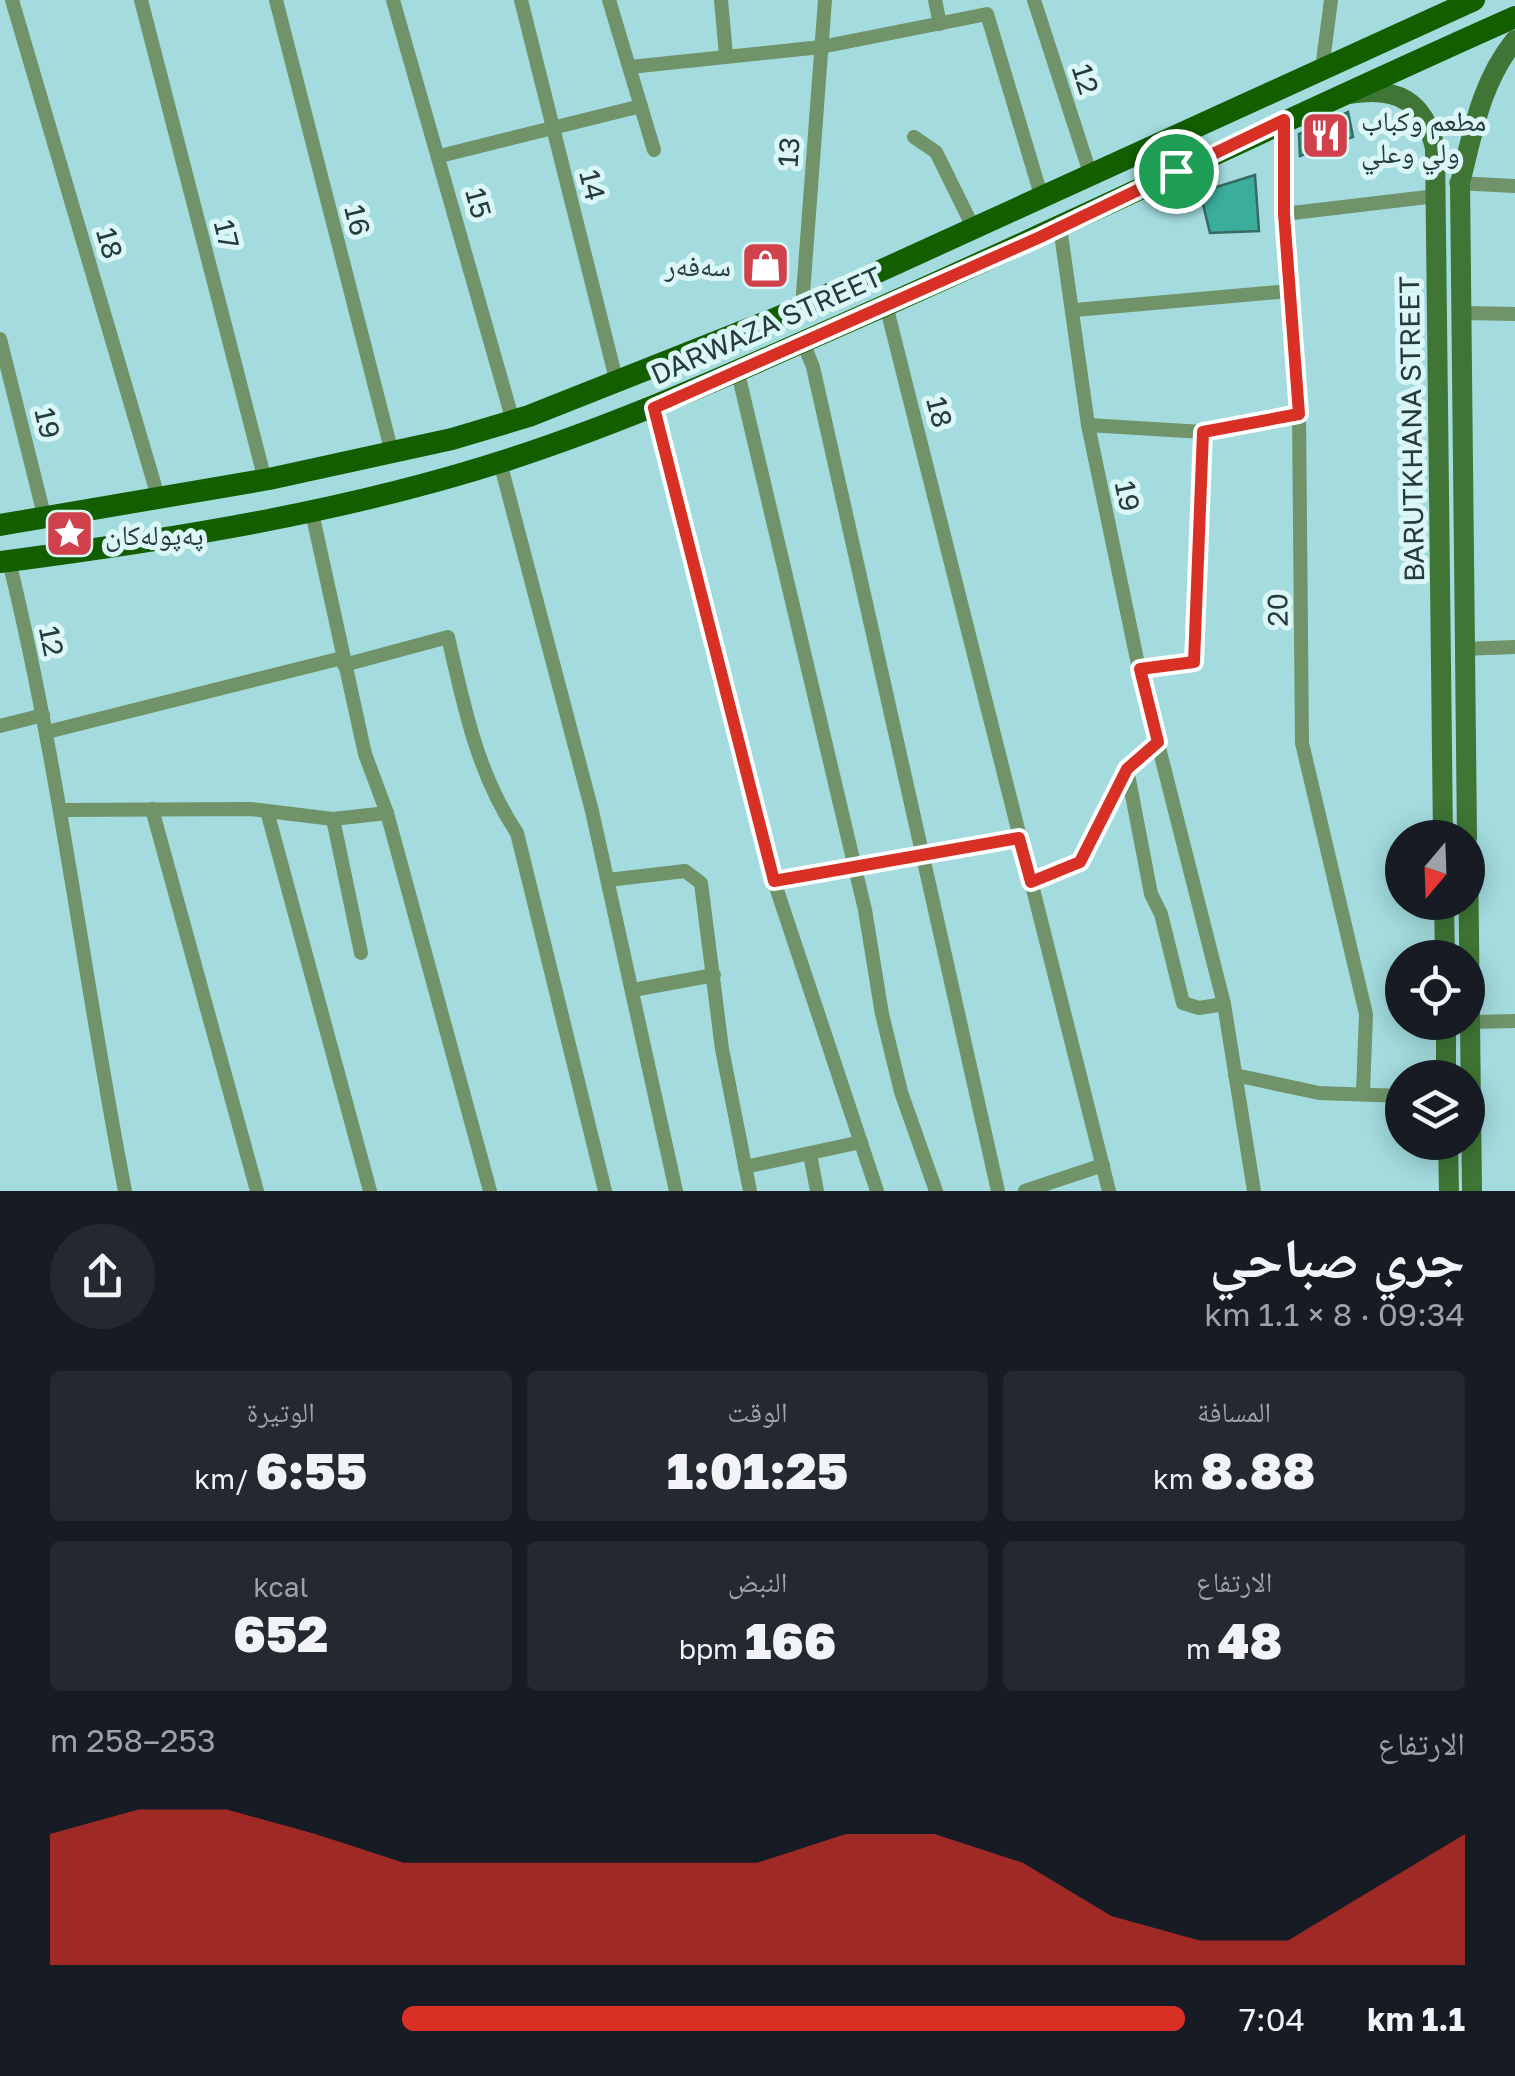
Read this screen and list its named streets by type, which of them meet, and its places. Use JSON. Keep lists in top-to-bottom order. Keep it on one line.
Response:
{"streets":{"main road":["DARWAZA STREET","BARUTKHANA STREET"],"street":["12","13","14","15","16","17","18","19","20"]},"crossings":[["12","DARWAZA STREET"],["13","DARWAZA STREET"],["14","DARWAZA STREET"],["15","DARWAZA STREET"],["16","DARWAZA STREET"],["17","DARWAZA STREET"],["18","DARWAZA STREET"],["DARWAZA STREET","19"],["DARWAZA STREET","BARUTKHANA STREET"],["DARWAZA STREET","20"]],"places":{"restaurant":["مطعم وكباب ولي وعلي"],"shop":["سەفەر"],"place":["پەپولەکان"]},"north":"bottom","page":{"heading":["جري صباحي","09:34 · 8 × 1.1 km"],"stats":[["المسافة","8.88 km"],["الوقت","1:01:25"],["الوتيرة","6:55 /km"],["الارتفاع","48 m"],["النبض","166 bpm"],["kcal","652"]],"chart":["الارتفاع","253–258 m"],"list":[{"name":"1.1 km","note":"7:04"}]}}
